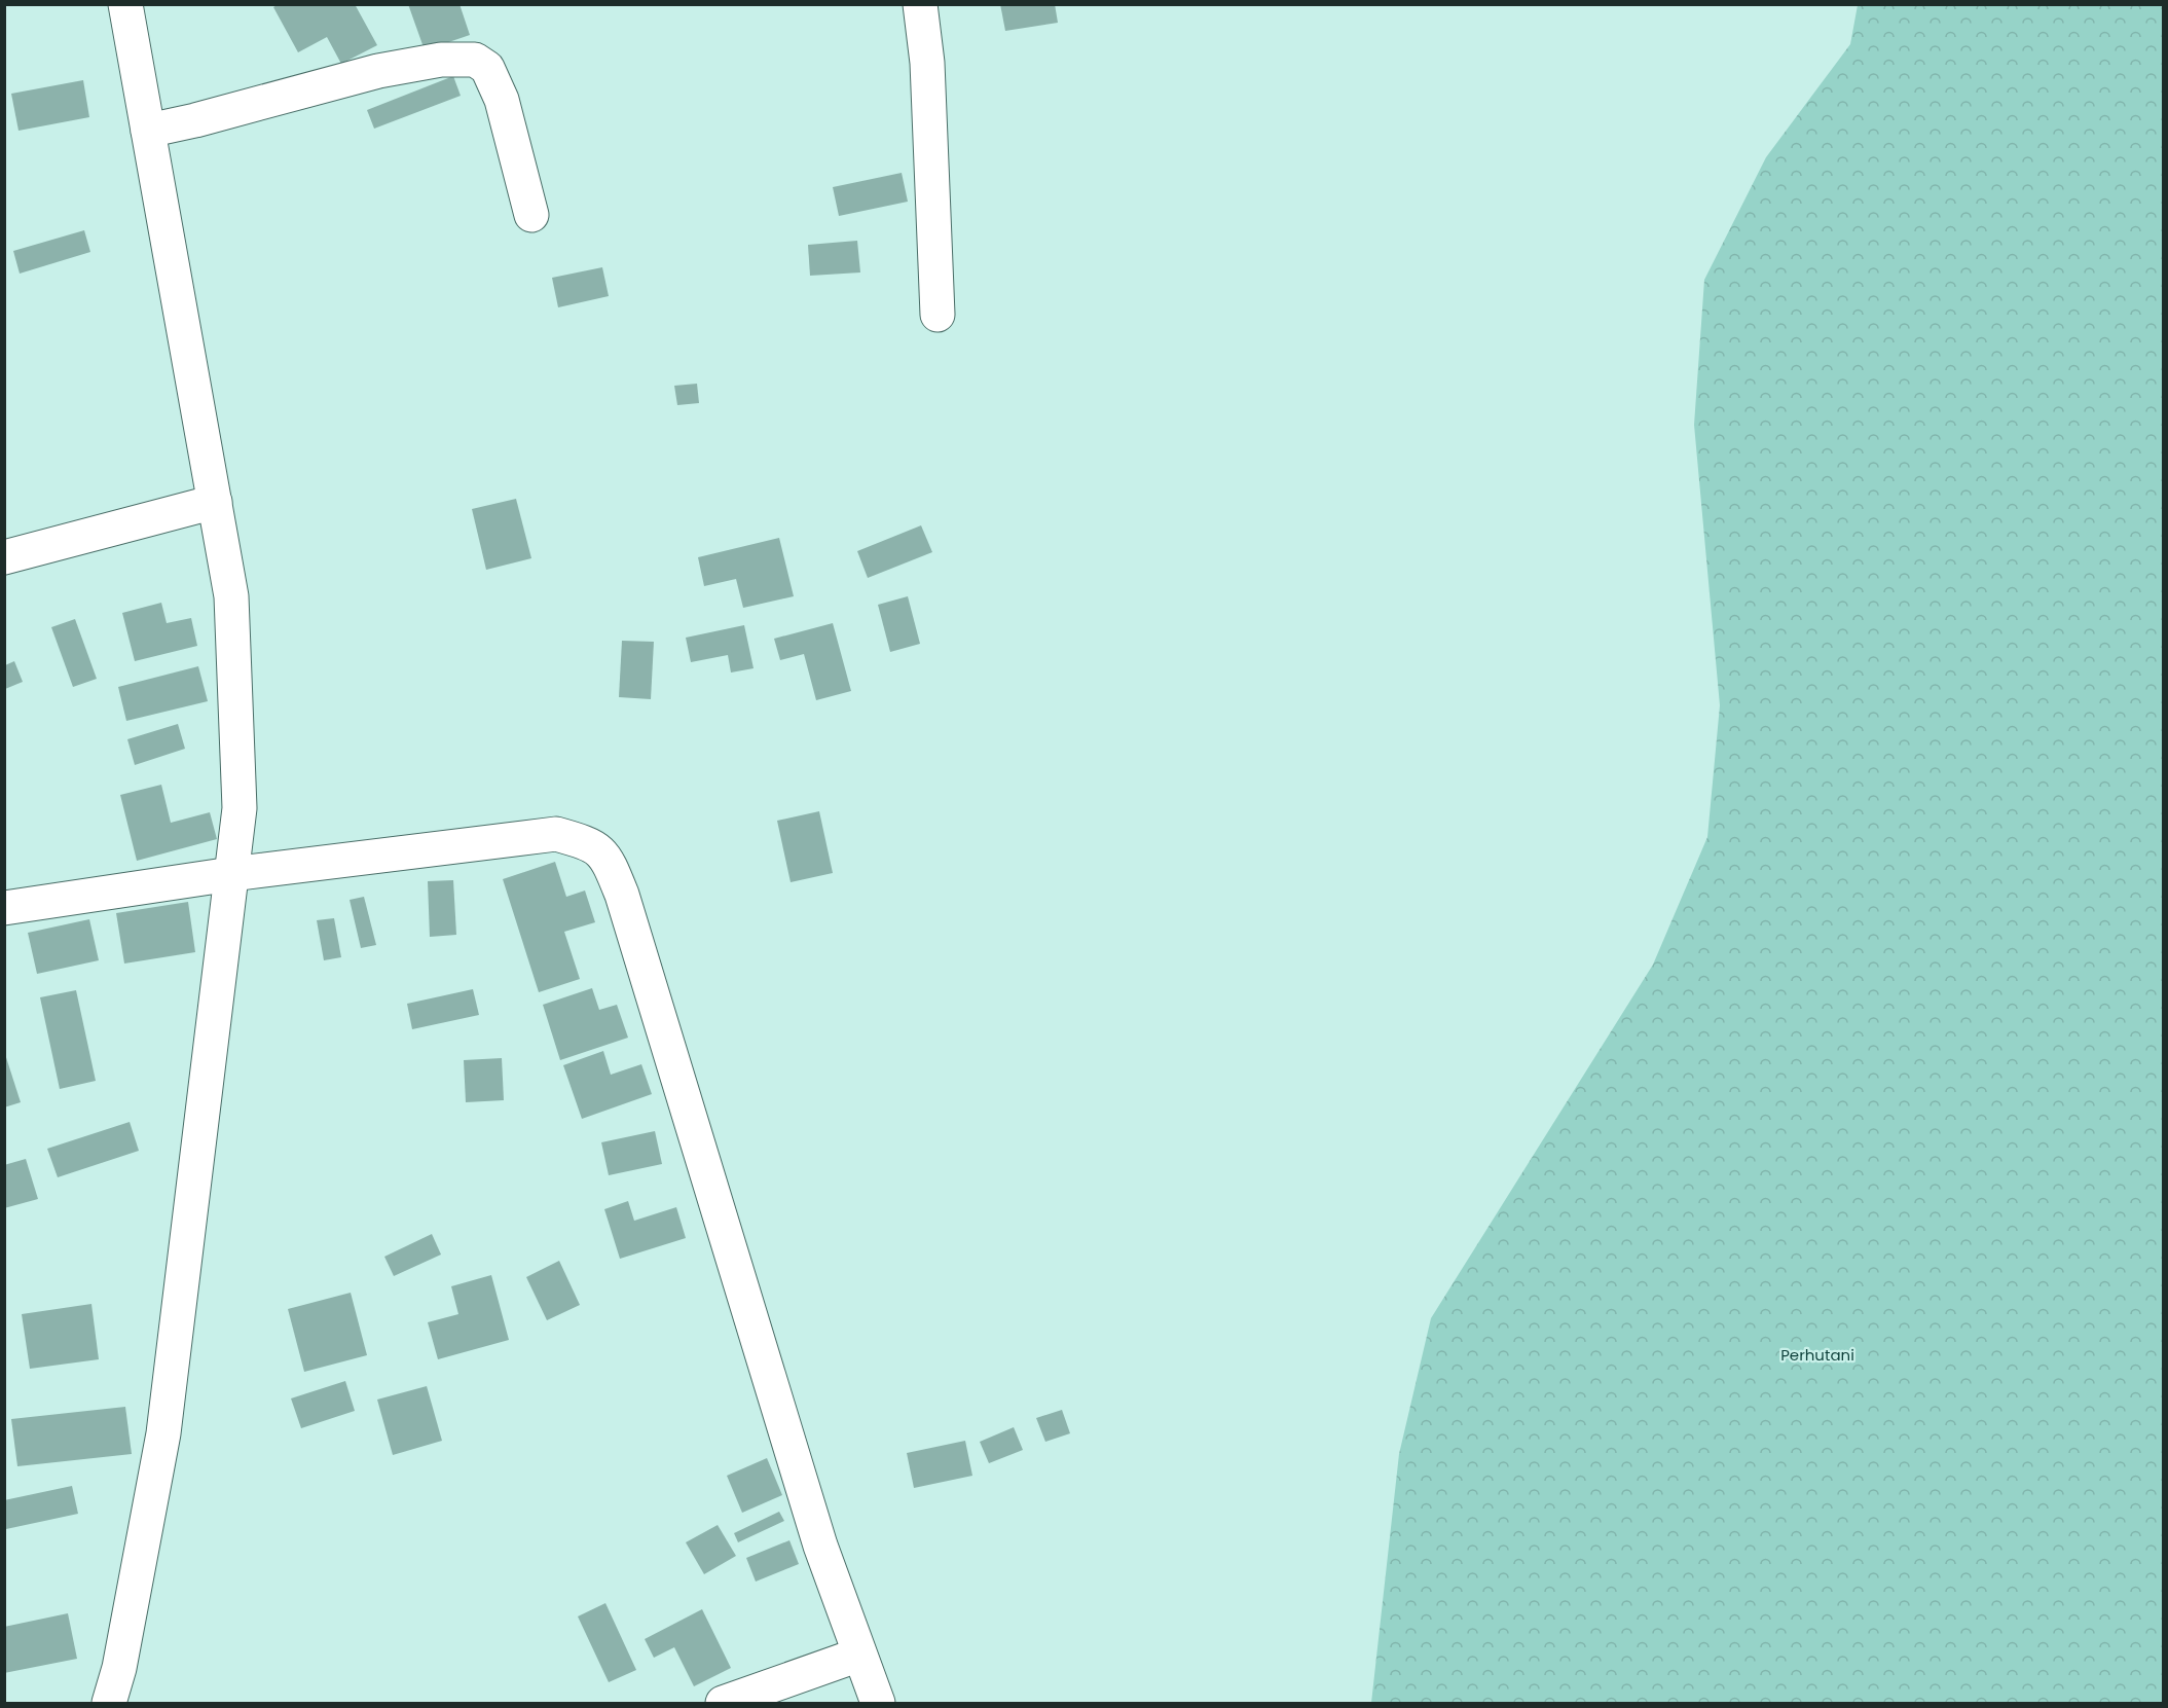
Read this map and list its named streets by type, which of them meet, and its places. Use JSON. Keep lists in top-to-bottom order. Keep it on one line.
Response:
{"parks":["Perhutani"]}
